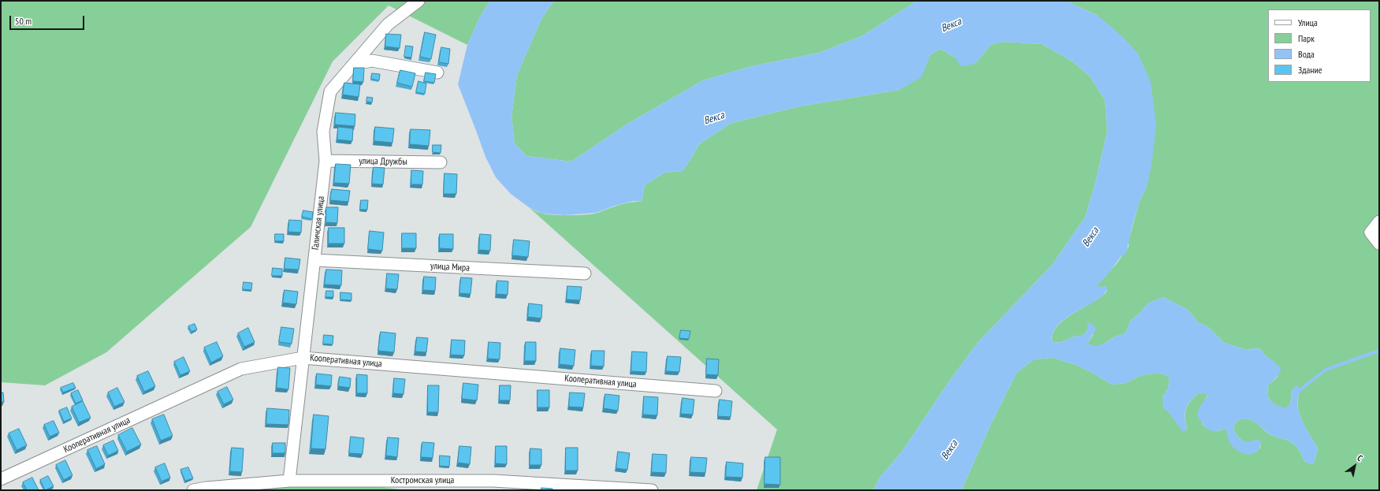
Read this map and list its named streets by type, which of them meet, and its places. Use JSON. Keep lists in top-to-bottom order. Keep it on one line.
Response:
{"streets":{"street":["улица Дружбы","Галичская улица","улица Мира","Кооперативная улица","Костромская улица"]},"crossings":[["улица Дружбы","Галичская улица"],["Галичская улица","улица Мира"],["Галичская улица","Кооперативная улица"],["Галичская улица","Костромская улица"]],"water":["Векса"],"legend":["Улица","Парк","Вода","Здание"],"scale_bar":"50 m","north":"top right"}
